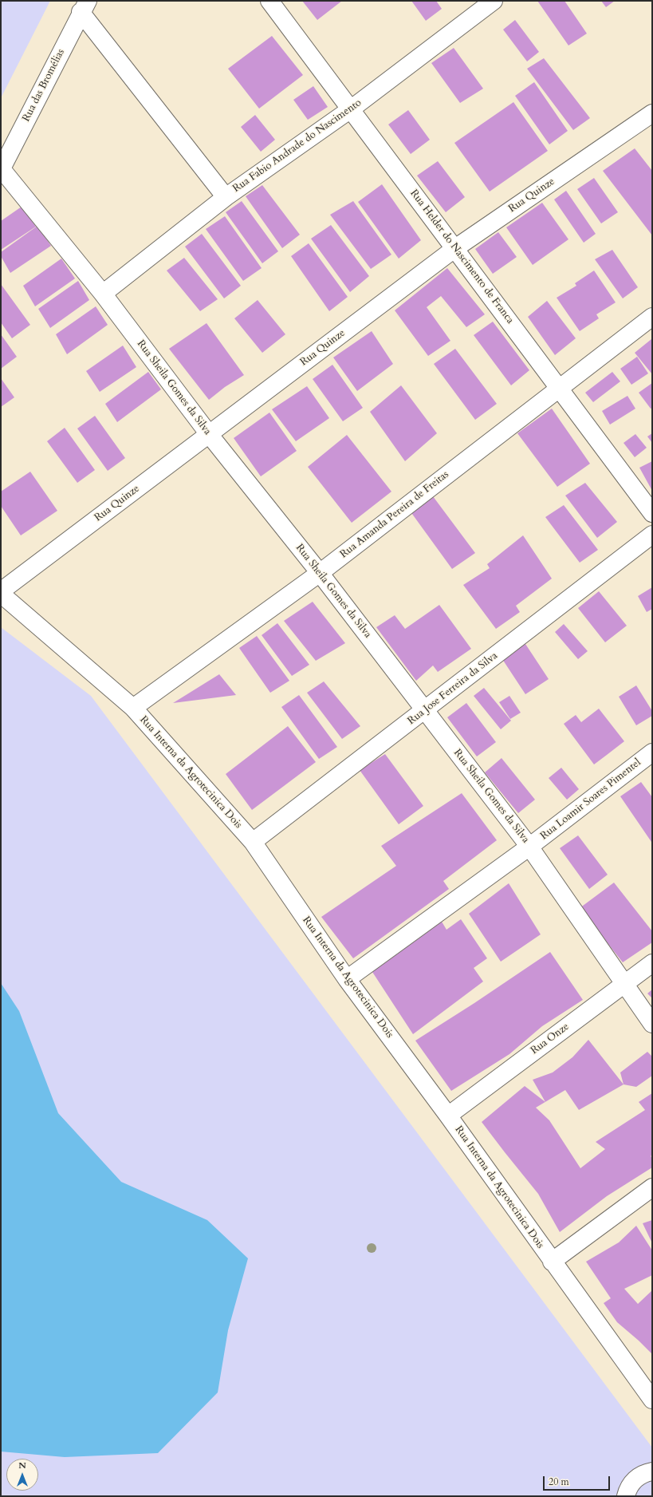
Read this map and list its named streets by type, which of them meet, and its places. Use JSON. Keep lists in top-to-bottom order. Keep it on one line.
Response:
{"streets":{"street":["Rua das Bromélias","Rua Fabio Andrade do Nascimento","Rua Quinze","Rua Helder do Nascimento de Franca","Rua Sheila Gomes da Silva","Rua Amanda Pereira de Freitas","Rua Jose Ferreira da Silva","Rua Interna da Agrotecinica Dois","Rua Loamir Soares Pimentel","Rua Onze"]},"crossings":[["Rua das Bromélias","Rua Sheila Gomes da Silva"],["Rua Fabio Andrade do Nascimento","Rua Helder do Nascimento de Franca"],["Rua Fabio Andrade do Nascimento","Rua Sheila Gomes da Silva"],["Rua Quinze","Rua Helder do Nascimento de Franca"],["Rua Quinze","Rua Sheila Gomes da Silva"],["Rua Quinze","Rua Interna da Agrotecinica Dois"],["Rua Helder do Nascimento de Franca","Rua Amanda Pereira de Freitas"],["Rua Sheila Gomes da Silva","Rua Amanda Pereira de Freitas"],["Rua Sheila Gomes da Silva","Rua Jose Ferreira da Silva"],["Rua Sheila Gomes da Silva","Rua Loamir Soares Pimentel"],["Rua Sheila Gomes da Silva","Rua Onze"],["Rua Amanda Pereira de Freitas","Rua Interna da Agrotecinica Dois"],["Rua Jose Ferreira da Silva","Rua Interna da Agrotecinica Dois"],["Rua Interna da Agrotecinica Dois","Rua Loamir Soares Pimentel"],["Rua Interna da Agrotecinica Dois","Rua Onze"]],"scale_bar":"20 m","north":"top"}
